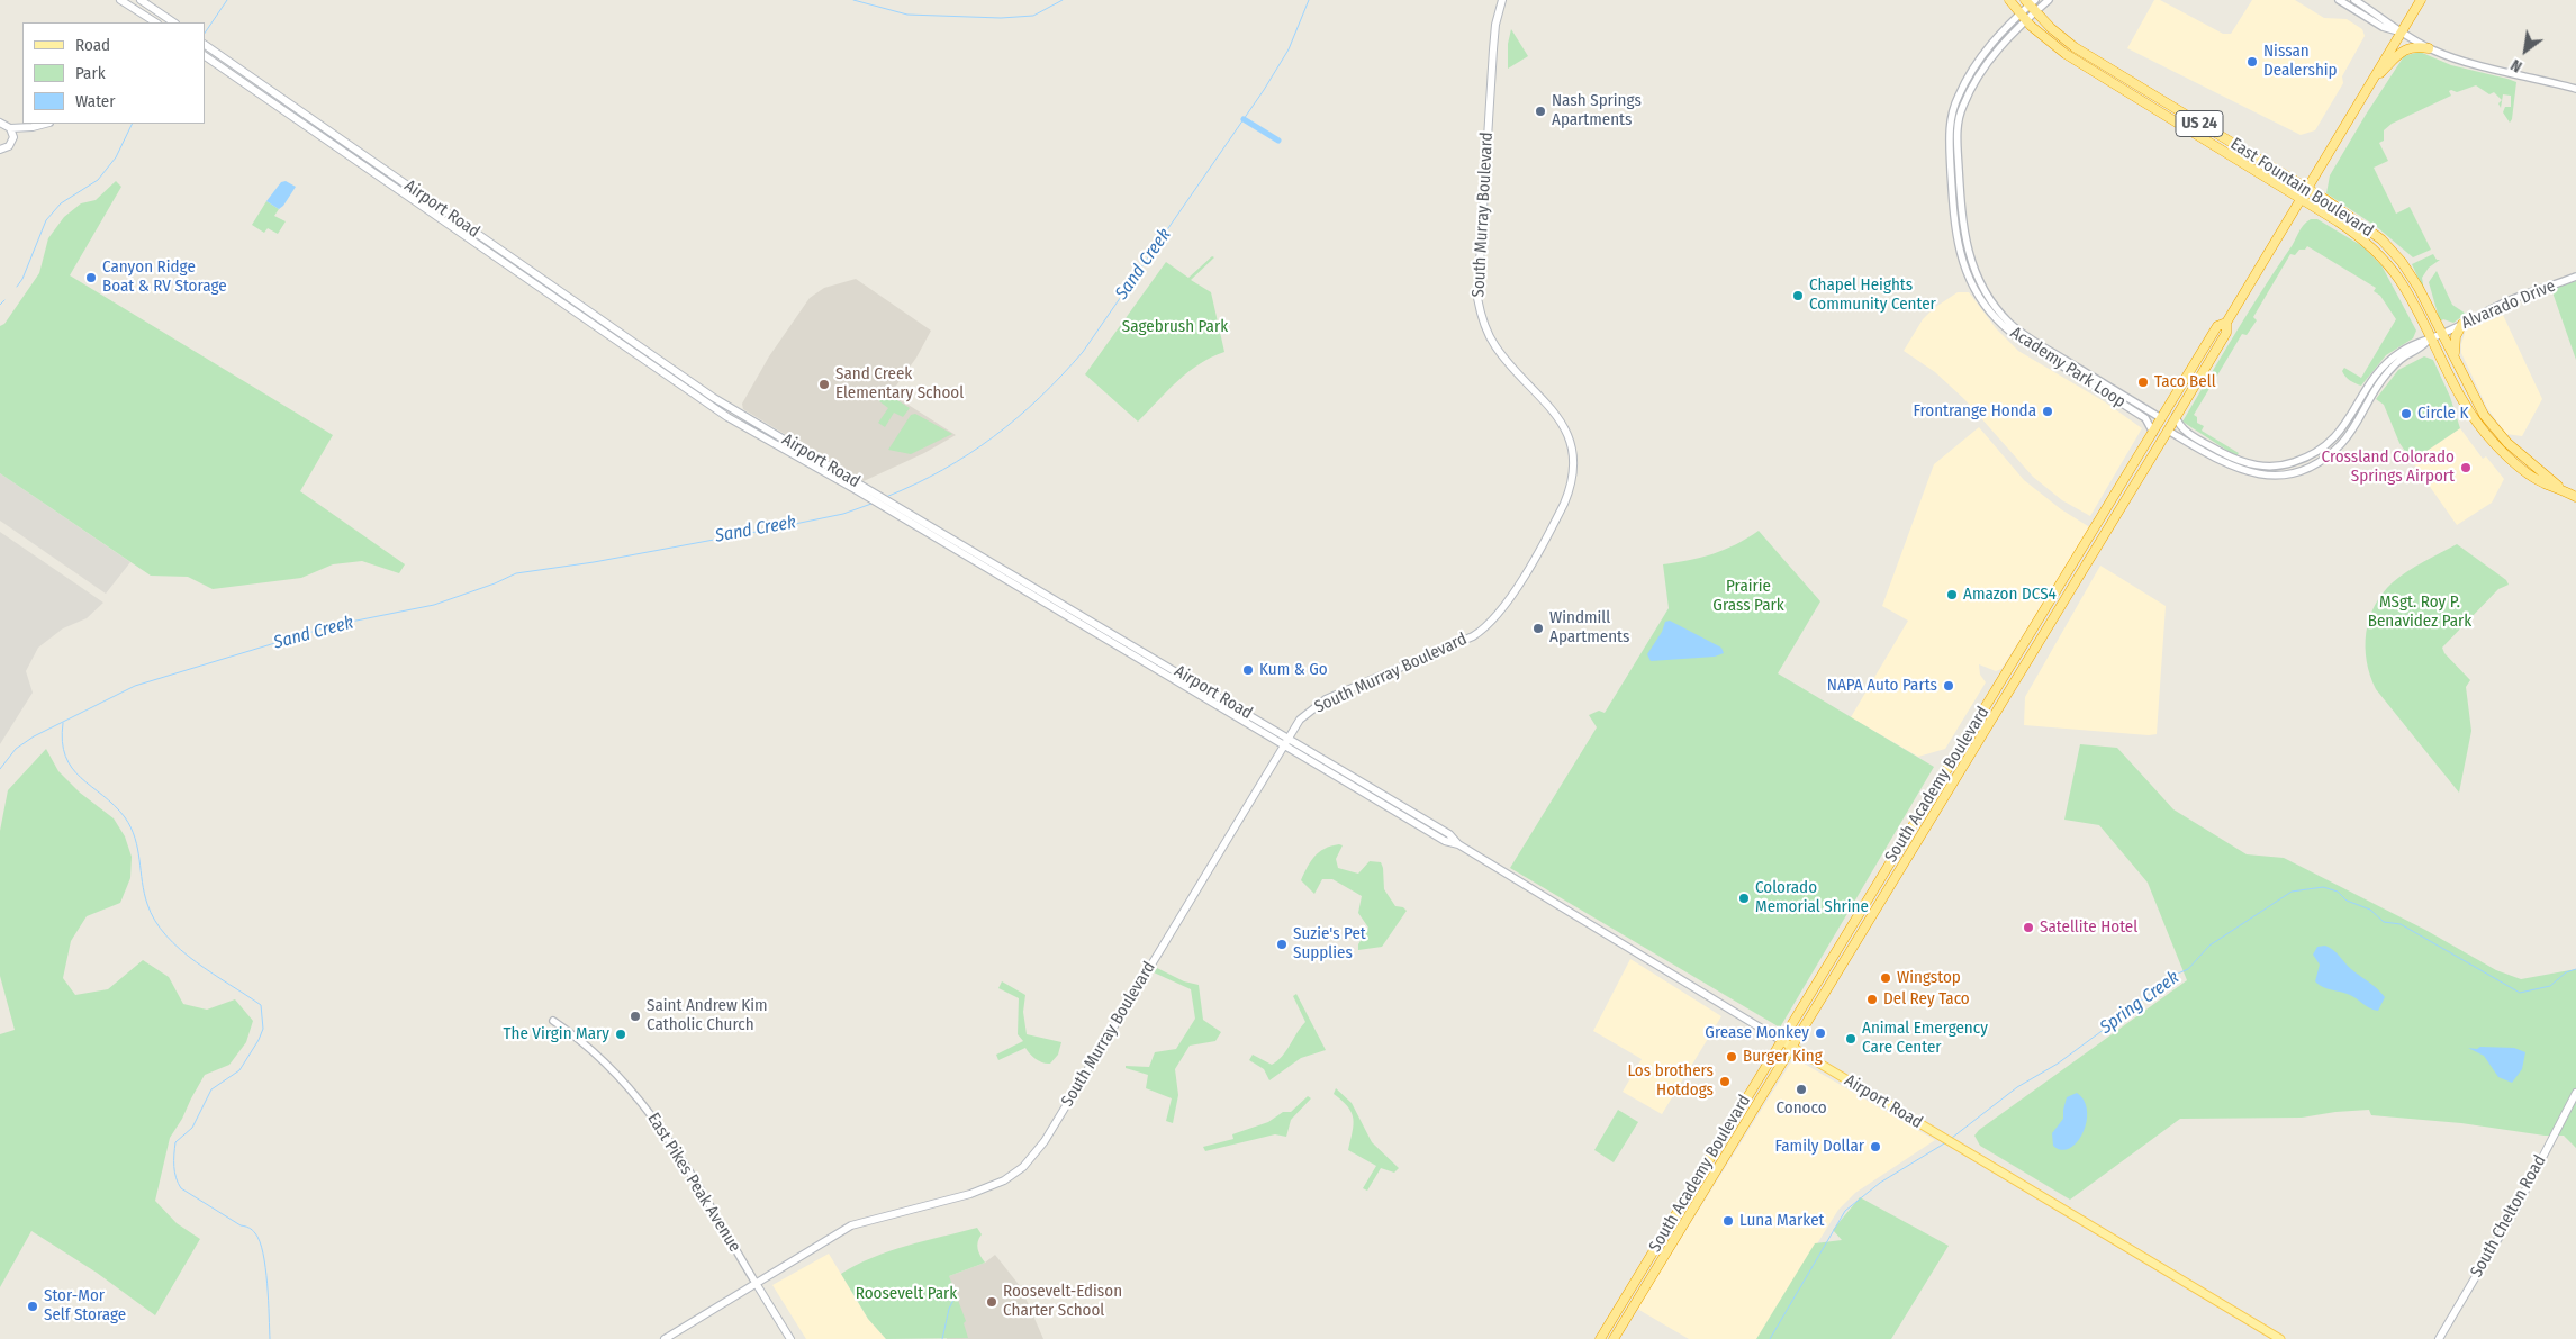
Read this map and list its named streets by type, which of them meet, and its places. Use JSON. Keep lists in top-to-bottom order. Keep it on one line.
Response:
{"streets":{"highway":["US 24","East Fountain Boulevard","South Academy Boulevard"],"main road":["Airport Road","South Murray Boulevard","East Pikes Peak Avenue","South Chelton Road"],"street":["Alvarado Drive","Academy Park Loop"]},"crossings":[["East Fountain Boulevard","Alvarado Drive"],["East Fountain Boulevard","Academy Park Loop"],["East Fountain Boulevard","South Academy Boulevard"],["Airport Road","South Murray Boulevard"],["Airport Road","South Academy Boulevard"],["South Murray Boulevard","East Pikes Peak Avenue"],["Academy Park Loop","South Academy Boulevard"]],"water":["Sand Creek","Spring Creek"],"parks":["Sagebrush Park","Prairie Grass Park","MSgt. Roy P. Benavidez Park","Roosevelt Park"],"places":["Nissan Dealership","Nash Springs Apartments","Canyon Ridge Boat & RV Storage","Chapel Heights Community Center","Taco Bell","Sand Creek Elementary School","Frontrange Honda","Circle K","Crossland Colorado Springs Airport","Amazon DCS4","Windmill Apartments","Kum & Go","NAPA Auto Parts","Colorado Memorial Shrine","Satellite Hotel","Suzie's Pet Supplies","Wingstop","Del Rey Taco","Saint Andrew Kim Catholic Church","Grease Monkey","The Virgin Mary","Animal Emergency Care Center","Burger King","Los brothers Hotdogs","Conoco","Family Dollar","Luna Market","Roosevelt-Edison Charter School","Stor-Mor Self Storage"],"legend":["Road","Park","Water"],"north":"bottom left"}
